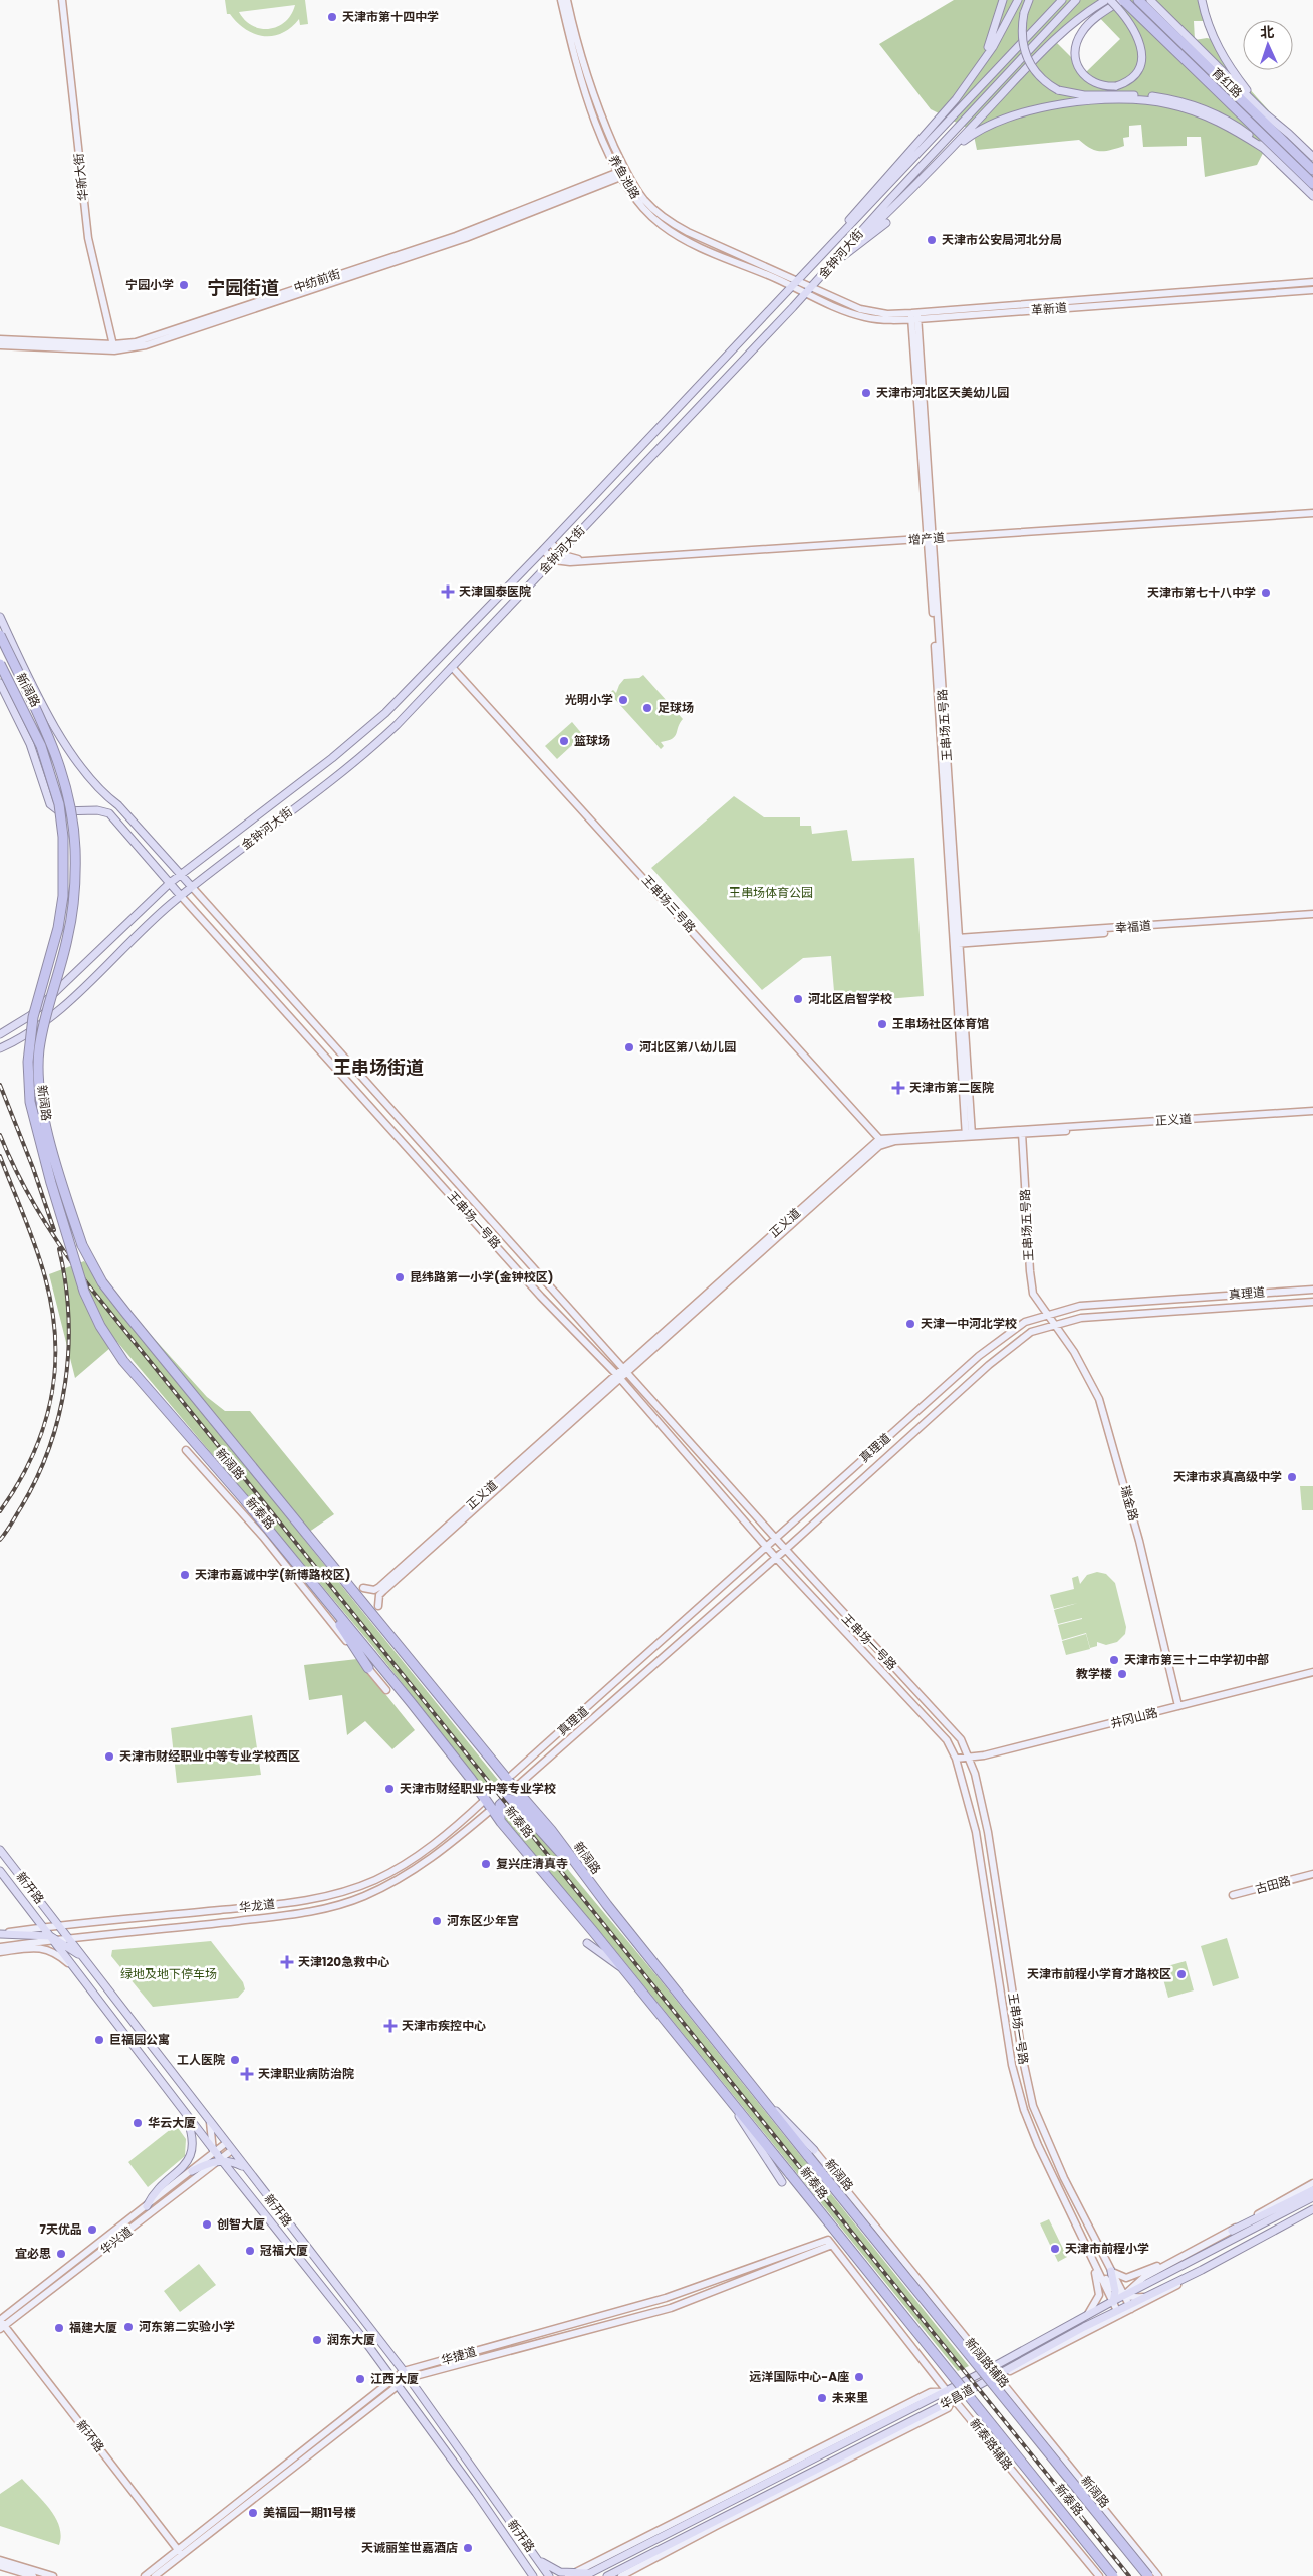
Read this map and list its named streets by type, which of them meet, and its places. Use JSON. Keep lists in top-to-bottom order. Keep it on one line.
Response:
{"streets":{"highway":["育红路","新阔路","新泰路"],"main road":["金钟河大街","新开路","华昌道"],"street":["华新大街","养鱼池路","中纺前街","革新道","增产道","王串场五号路","王串场三号路","幸福道","正义道","王串场一号路","真理道","瑞金路","井冈山路","古田路","华龙道","华兴道","华捷道","新阔路辅路","新环路","新泰路辅路"]},"crossings":[["华新大街","中纺前街"],["养鱼池路","金钟河大街"],["养鱼池路","中纺前街"],["养鱼池路","革新道"],["金钟河大街","革新道"],["金钟河大街","增产道"],["金钟河大街","王串场三号路"],["金钟河大街","王串场一号路"],["革新道","王串场五号路"],["增产道","王串场五号路"],["新阔路","真理道"],["新阔路","新泰路"],["新阔路","新阔路辅路"],["王串场五号路","幸福道"],["王串场五号路","正义道"],["王串场五号路","真理道"],["王串场五号路","瑞金路"],["王串场三号路","正义道"],["正义道","王串场一号路"],["王串场一号路","真理道"],["王串场一号路","井冈山路"],["王串场一号路","华昌道"],["真理道","瑞金路"],["瑞金路","井冈山路"],["新泰路","华龙道"],["新开路","华龙道"],["新开路","华兴道"],["新开路","华捷道"],["华兴道","新环路"],["华捷道","新环路"],["华捷道","新泰路辅路"],["新阔路辅路","华昌道"],["华昌道","新泰路辅路"]],"districts":["宁园街道","王串场街道"],"parks":["王串场体育公园","绿地及地下停车场"],"places":{"other":["天津市第十四中学","天津市公安局河北分局","宁园小学","天津市河北区天美幼儿园","天津市第七十八中学","光明小学","足球场","篮球场","河北区启智学校","王串场社区体育馆","河北区第八幼儿园","昆纬路第一小学(金钟校区)","天津一中河北学校","天津市求真高级中学","天津市嘉诚中学(新博路校区)","天津市第三十二中学初中部","教学楼","天津市财经职业中等专业学校西区","天津市财经职业中等专业学校","复兴庄清真寺","河东区少年宫","天津市前程小学育才路校区","巨福园公寓","工人医院","华云大厦","创智大厦","7天优品","天津市前程小学","冠福大厦","宜必思","河东第二实验小学","福建大厦","润东大厦","远洋国际中心-A座","江西大厦","未来里","美福园一期11号楼","天诚丽笙世嘉酒店"],"health":["天津国泰医院","天津市第二医院","天津120急救中心","天津市疾控中心","天津职业病防治院"]},"north":"top"}
